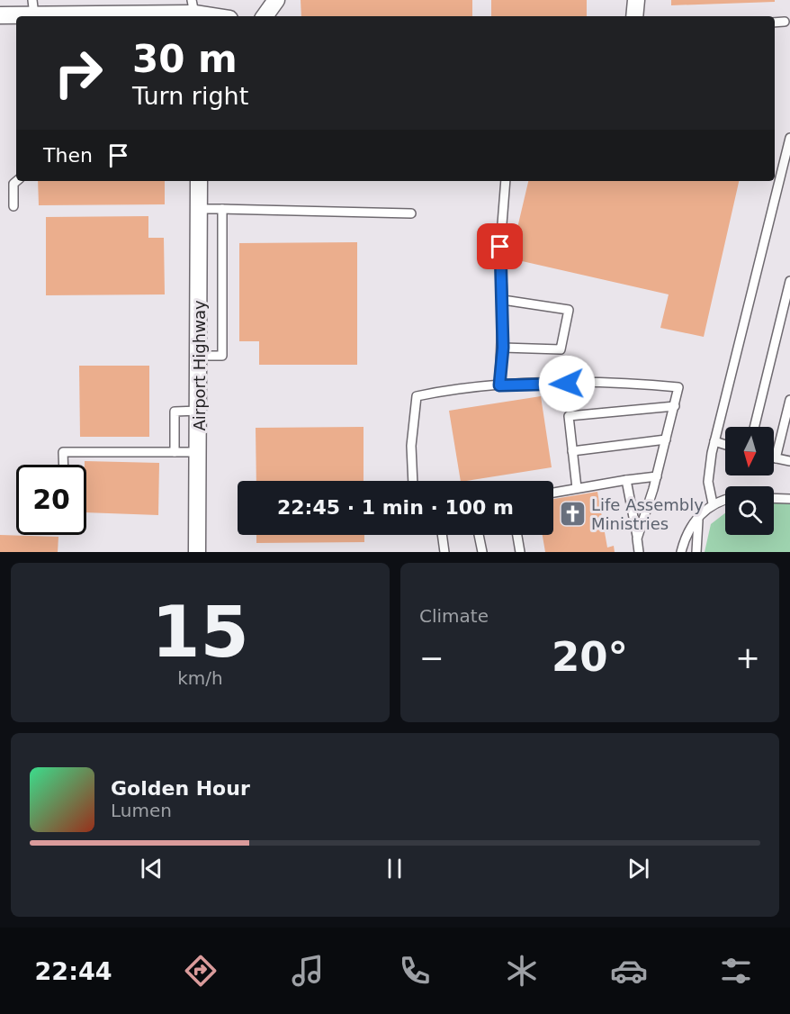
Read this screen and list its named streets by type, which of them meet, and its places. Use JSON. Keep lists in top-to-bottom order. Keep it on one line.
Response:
{"streets":{"street":["Airport Highway"]},"places":{"church":["Life Assembly Ministries"]},"north":"bottom","page":{"turn":["30 m","Turn right"],"then":"Then","limit":"20","trip":"22:45 · 1 min · 100 m","tile":[["15","km/h"],"Climate"],"heat":["−","20°","+"],"song":["Golden Hour","Lumen"],"tabs":"22:44"}}
